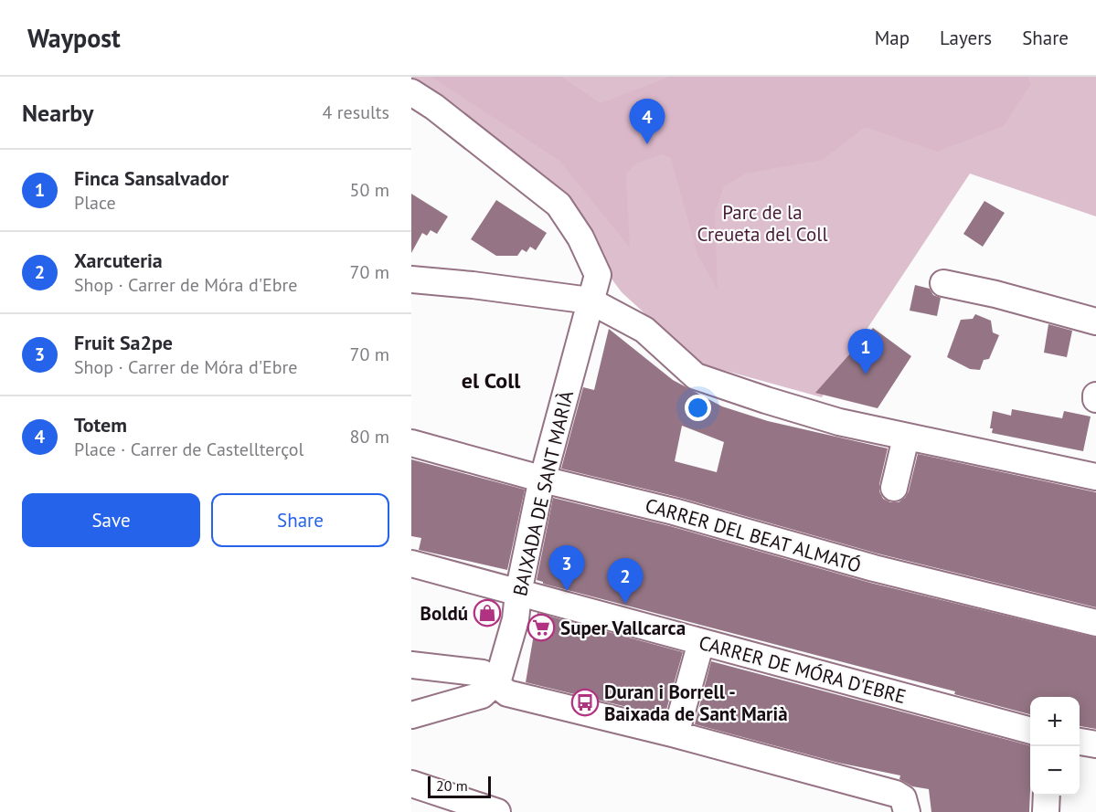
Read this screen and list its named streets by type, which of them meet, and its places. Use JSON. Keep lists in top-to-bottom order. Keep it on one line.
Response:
{"streets":{"street":["BAIXADA DE SANT MARIÀ","CARRER DEL BEAT ALMATÓ","CARRER DE MÓRA D'EBRE"]},"crossings":[["BAIXADA DE SANT MARIÀ","CARRER DEL BEAT ALMATÓ"],["BAIXADA DE SANT MARIÀ","CARRER DE MÓRA D'EBRE"]],"districts":["el Coll"],"parks":["Parc de la Creueta del Coll"],"places":{"shop":["Boldú"],"supermarket":["Super Vallcarca"],"bus stop":["Duran i Borrell - Baixada de Sant Marià"]},"scale_bar":"20 m","page":{"header":"Waypost","nav":["Map","Layers","Share"],"heading":["Nearby","4 results"],"pins":["4","1","3","2"],"list":[{"mark":"1","name":"Finca Sansalvador","note":"Place","value":"50 m"},{"mark":"2","name":"Xarcuteria","note":"Shop · Carrer de Móra d'Ebre","value":"70 m"},{"mark":"3","name":"Fruit Sa2pe","note":"Shop · Carrer de Móra d'Ebre","value":"70 m"},{"mark":"4","name":"Totem","note":"Place · Carrer de Castellterçol","value":"80 m"}],"buttons":["Save","Share"],"map_buttons":["+","−"],"scale":"20 m"}}
